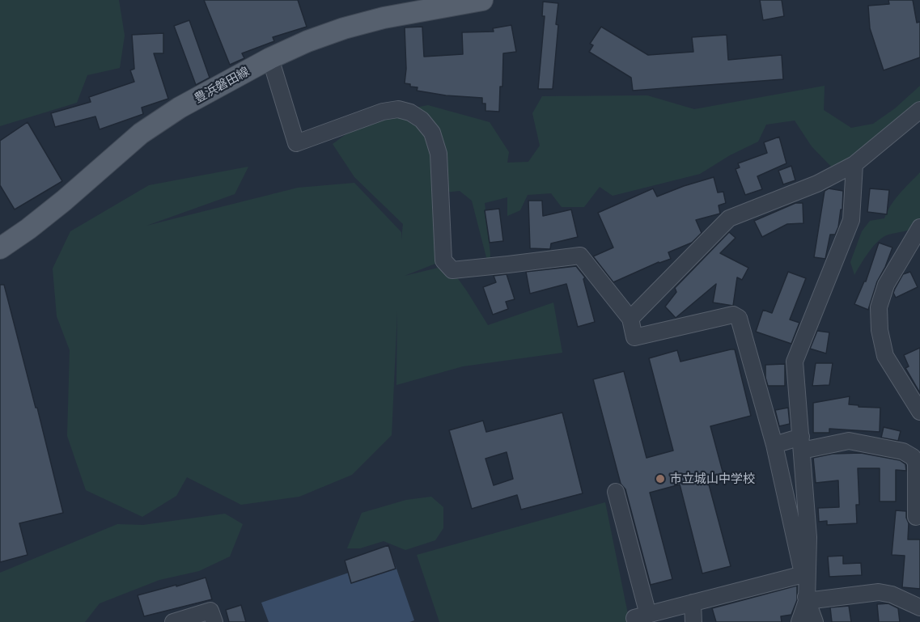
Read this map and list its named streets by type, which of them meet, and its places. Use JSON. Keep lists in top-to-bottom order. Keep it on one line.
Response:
{"streets":{"main road":["豊浜磐田線"]},"places":["市立城山中学校"]}
